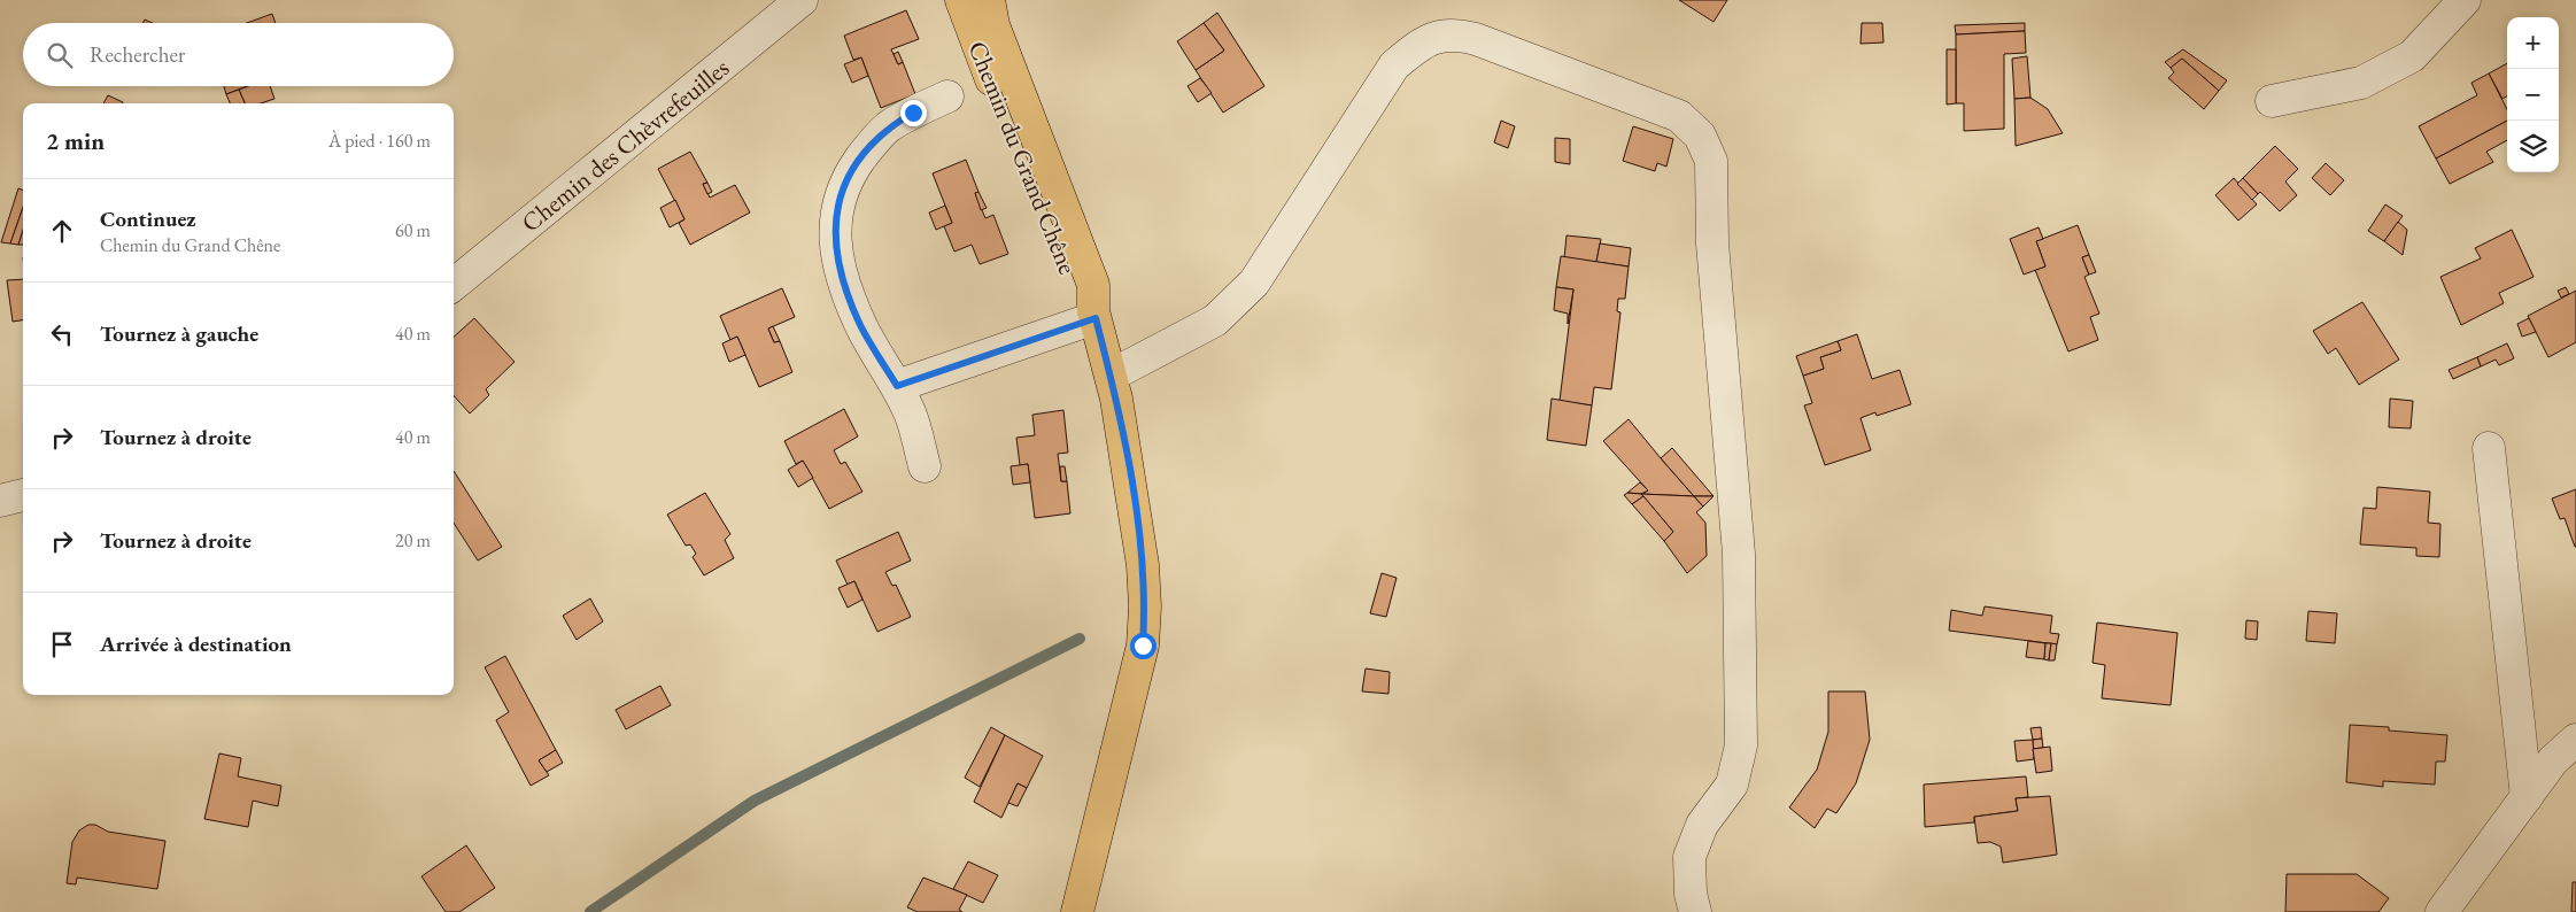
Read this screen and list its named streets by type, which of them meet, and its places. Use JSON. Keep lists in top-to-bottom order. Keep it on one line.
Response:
{"streets":{"main road":["Chemin du Grand Chêne"],"street":["Chemin des Chèvrefeuilles"]},"page":{"map_buttons":["+","−"],"search":"Rechercher","heading":["2 min","À pied · 160 m"],"list":[["Continuez","Chemin du Grand Chêne","60 m"],["Tournez à gauche","40 m"],["Tournez à droite","40 m"],["Tournez à droite","20 m"],"Arrivée à destination"]}}
